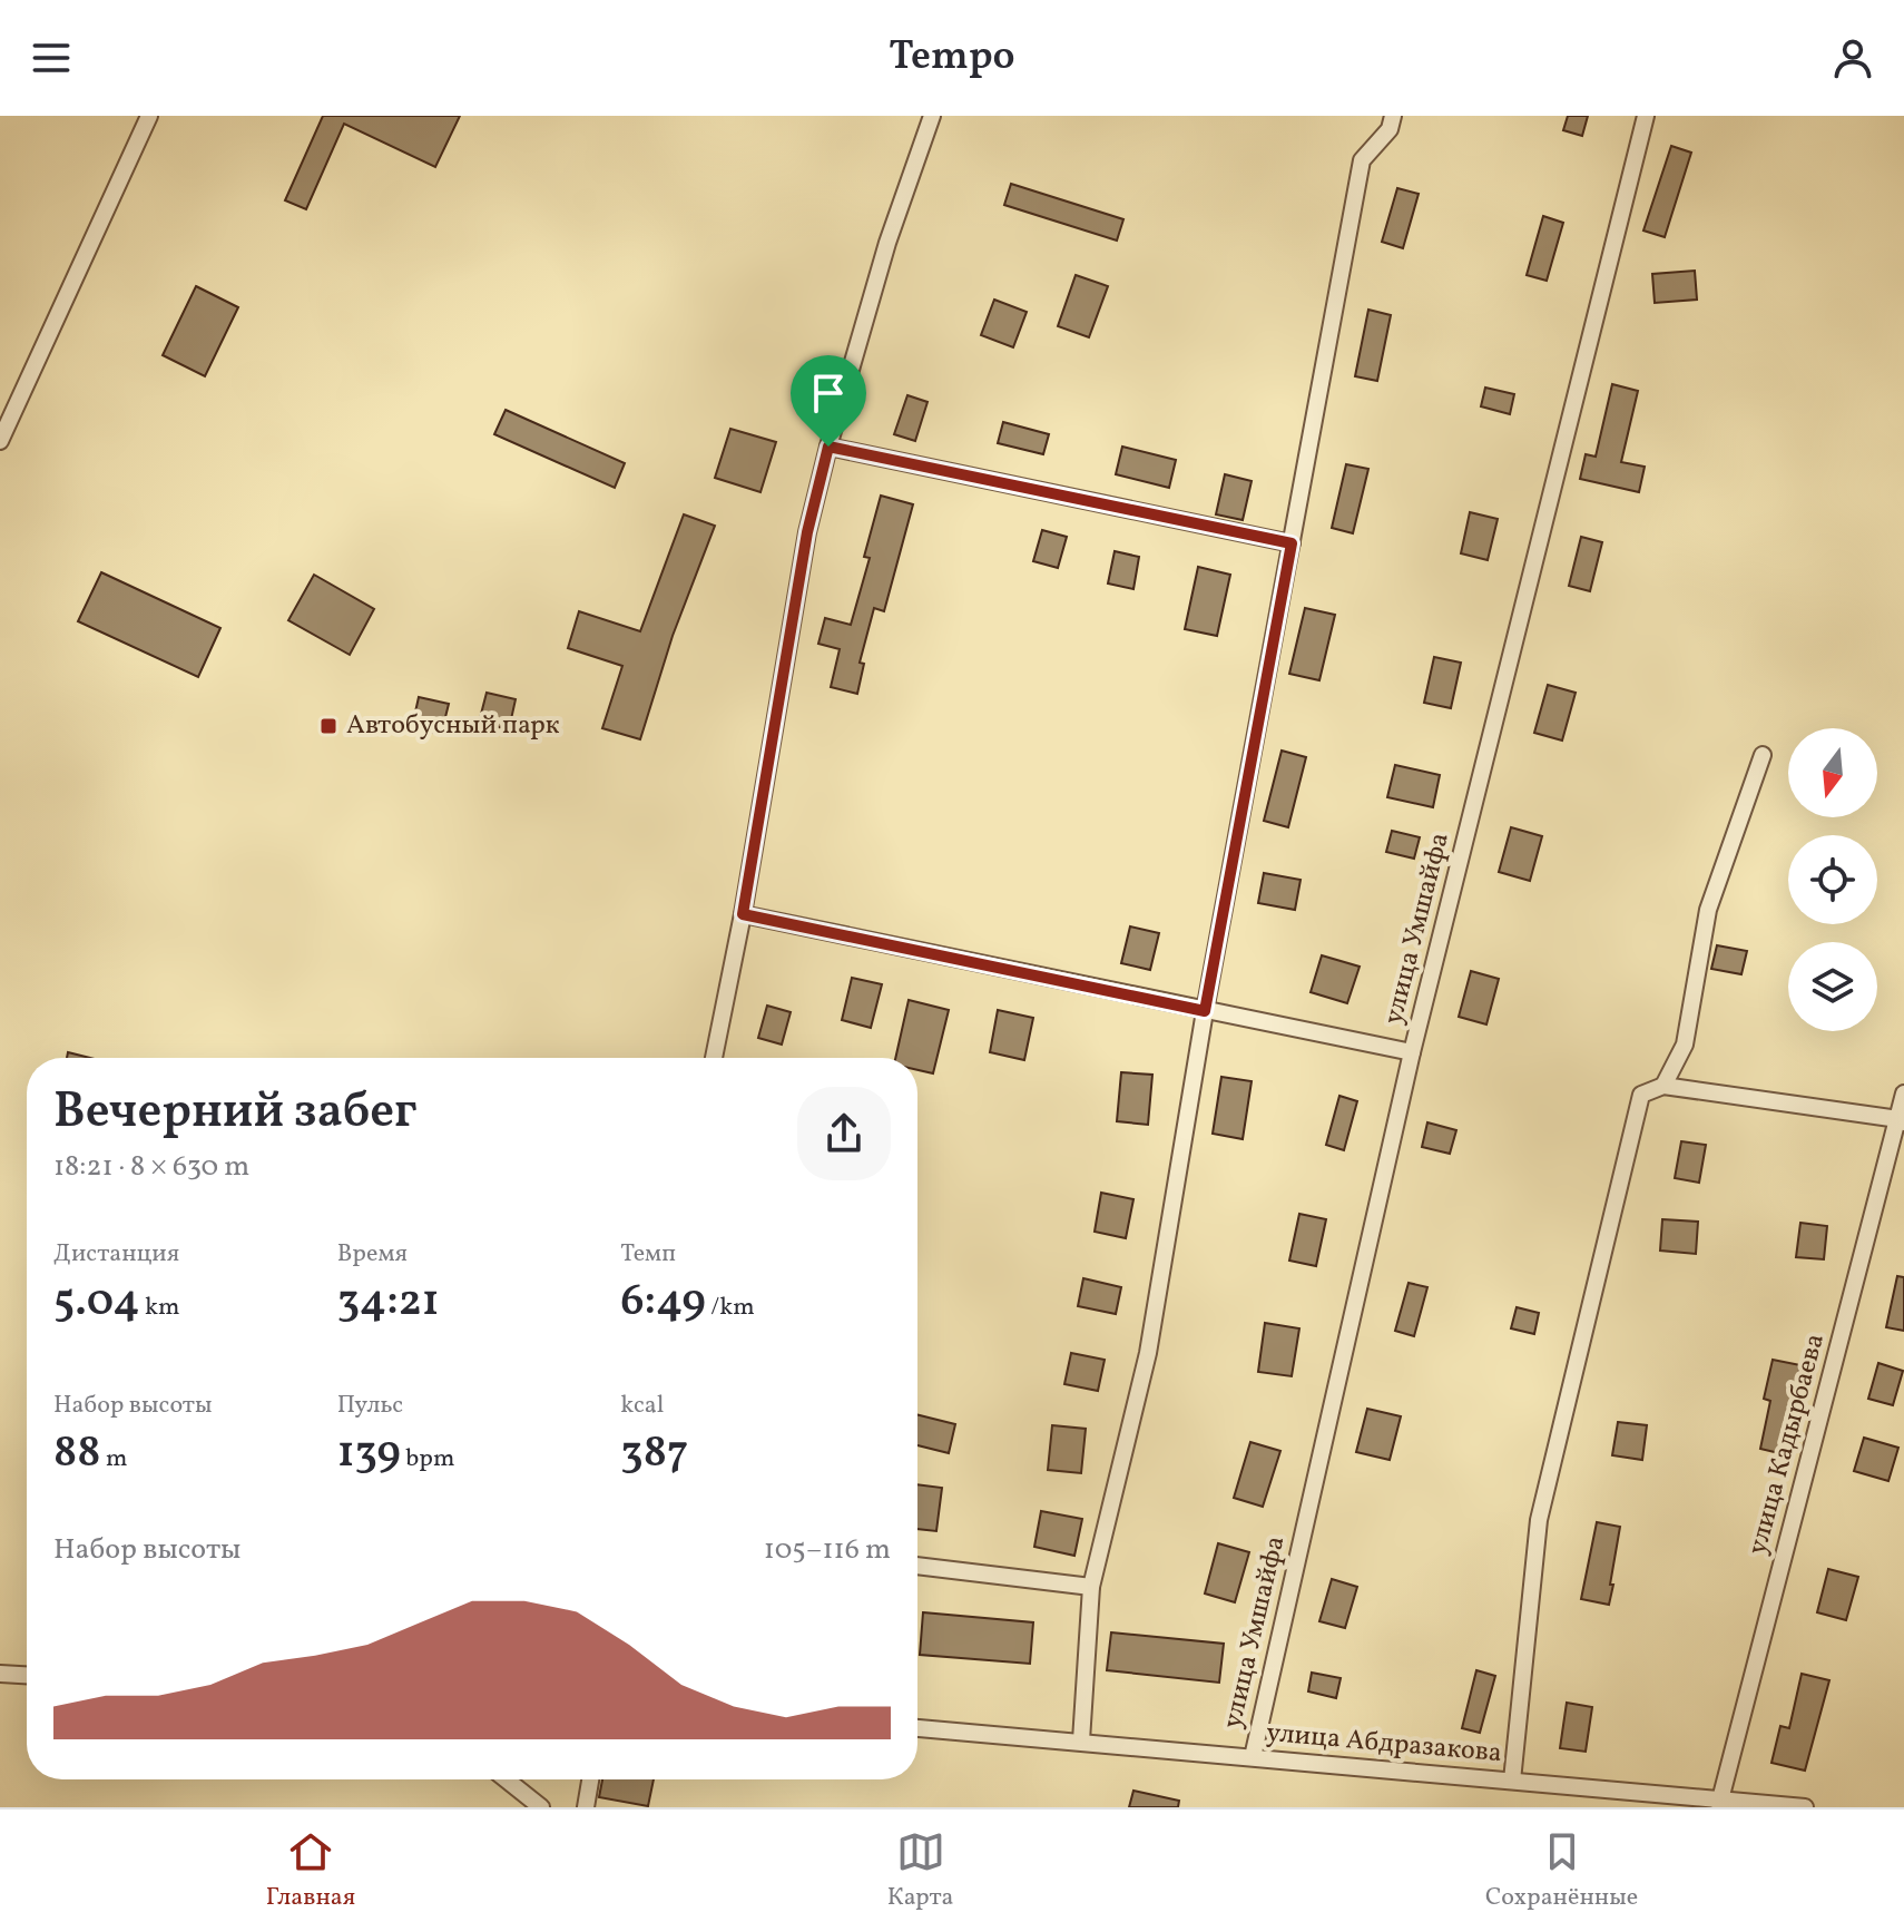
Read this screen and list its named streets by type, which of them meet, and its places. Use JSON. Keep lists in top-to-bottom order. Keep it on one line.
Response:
{"streets":{"street":["улица Умшайфа","улица Кадырбаева","улица Абдразакова"]},"crossings":[["улица Умшайфа","улица Абдразакова"],["улица Кадырбаева","улица Абдразакова"]],"places":{"transit":["Автобусный парк"]},"north":"bottom","page":{"header":"Tempo","heading":["Вечерний забег","18:21 · 8 × 630 m"],"stats":[["Дистанция","5.04 km"],["Время","34:21"],["Темп","6:49 /km"],["Набор высоты","88 m"],["Пульс","139 bpm"],["kcal","387"]],"chart":["Набор высоты","105–116 m"],"tabs":["Главная","Карта","Сохранённые"]}}
